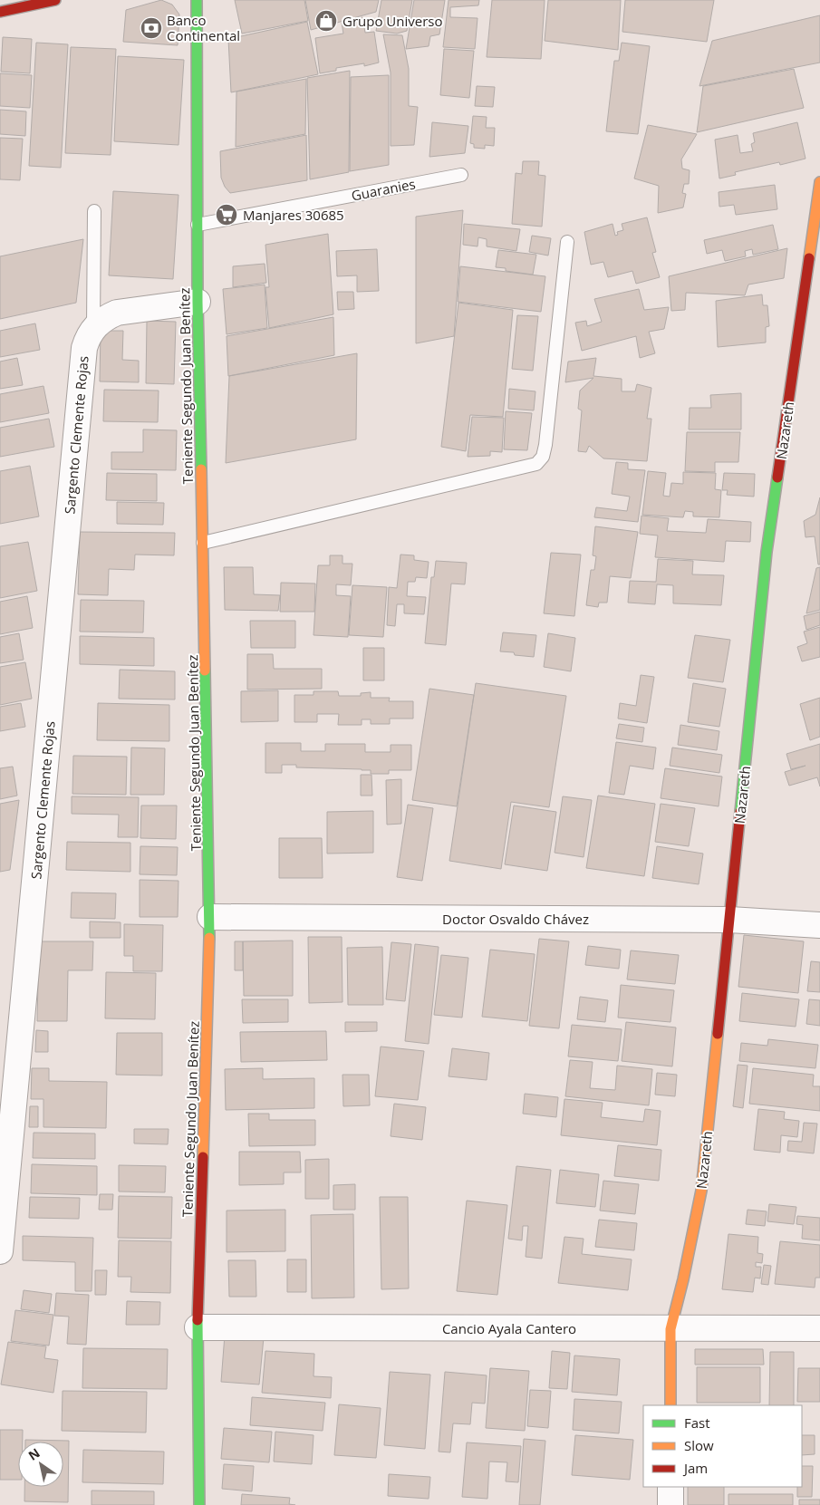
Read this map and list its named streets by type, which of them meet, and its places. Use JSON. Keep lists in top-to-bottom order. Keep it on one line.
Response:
{"streets":{"main road":["Teniente Segundo Juan Benítez","Nazareth"],"street":["Sargento Clemente Rojas","Doctor Osvaldo Chávez","Cancio Ayala Cantero"],"lane":["Guaranies"]},"crossings":[["Guaranies","Teniente Segundo Juan Benítez"],["Teniente Segundo Juan Benítez","Doctor Osvaldo Chávez"],["Teniente Segundo Juan Benítez","Cancio Ayala Cantero"],["Nazareth","Doctor Osvaldo Chávez"],["Nazareth","Cancio Ayala Cantero"]],"places":{"shop":["Grupo Universo"],"bank":["Banco Continental"],"supermarket":["Manjares 30685"]},"legend":["Fast","Slow","Jam"],"north":"top left"}
